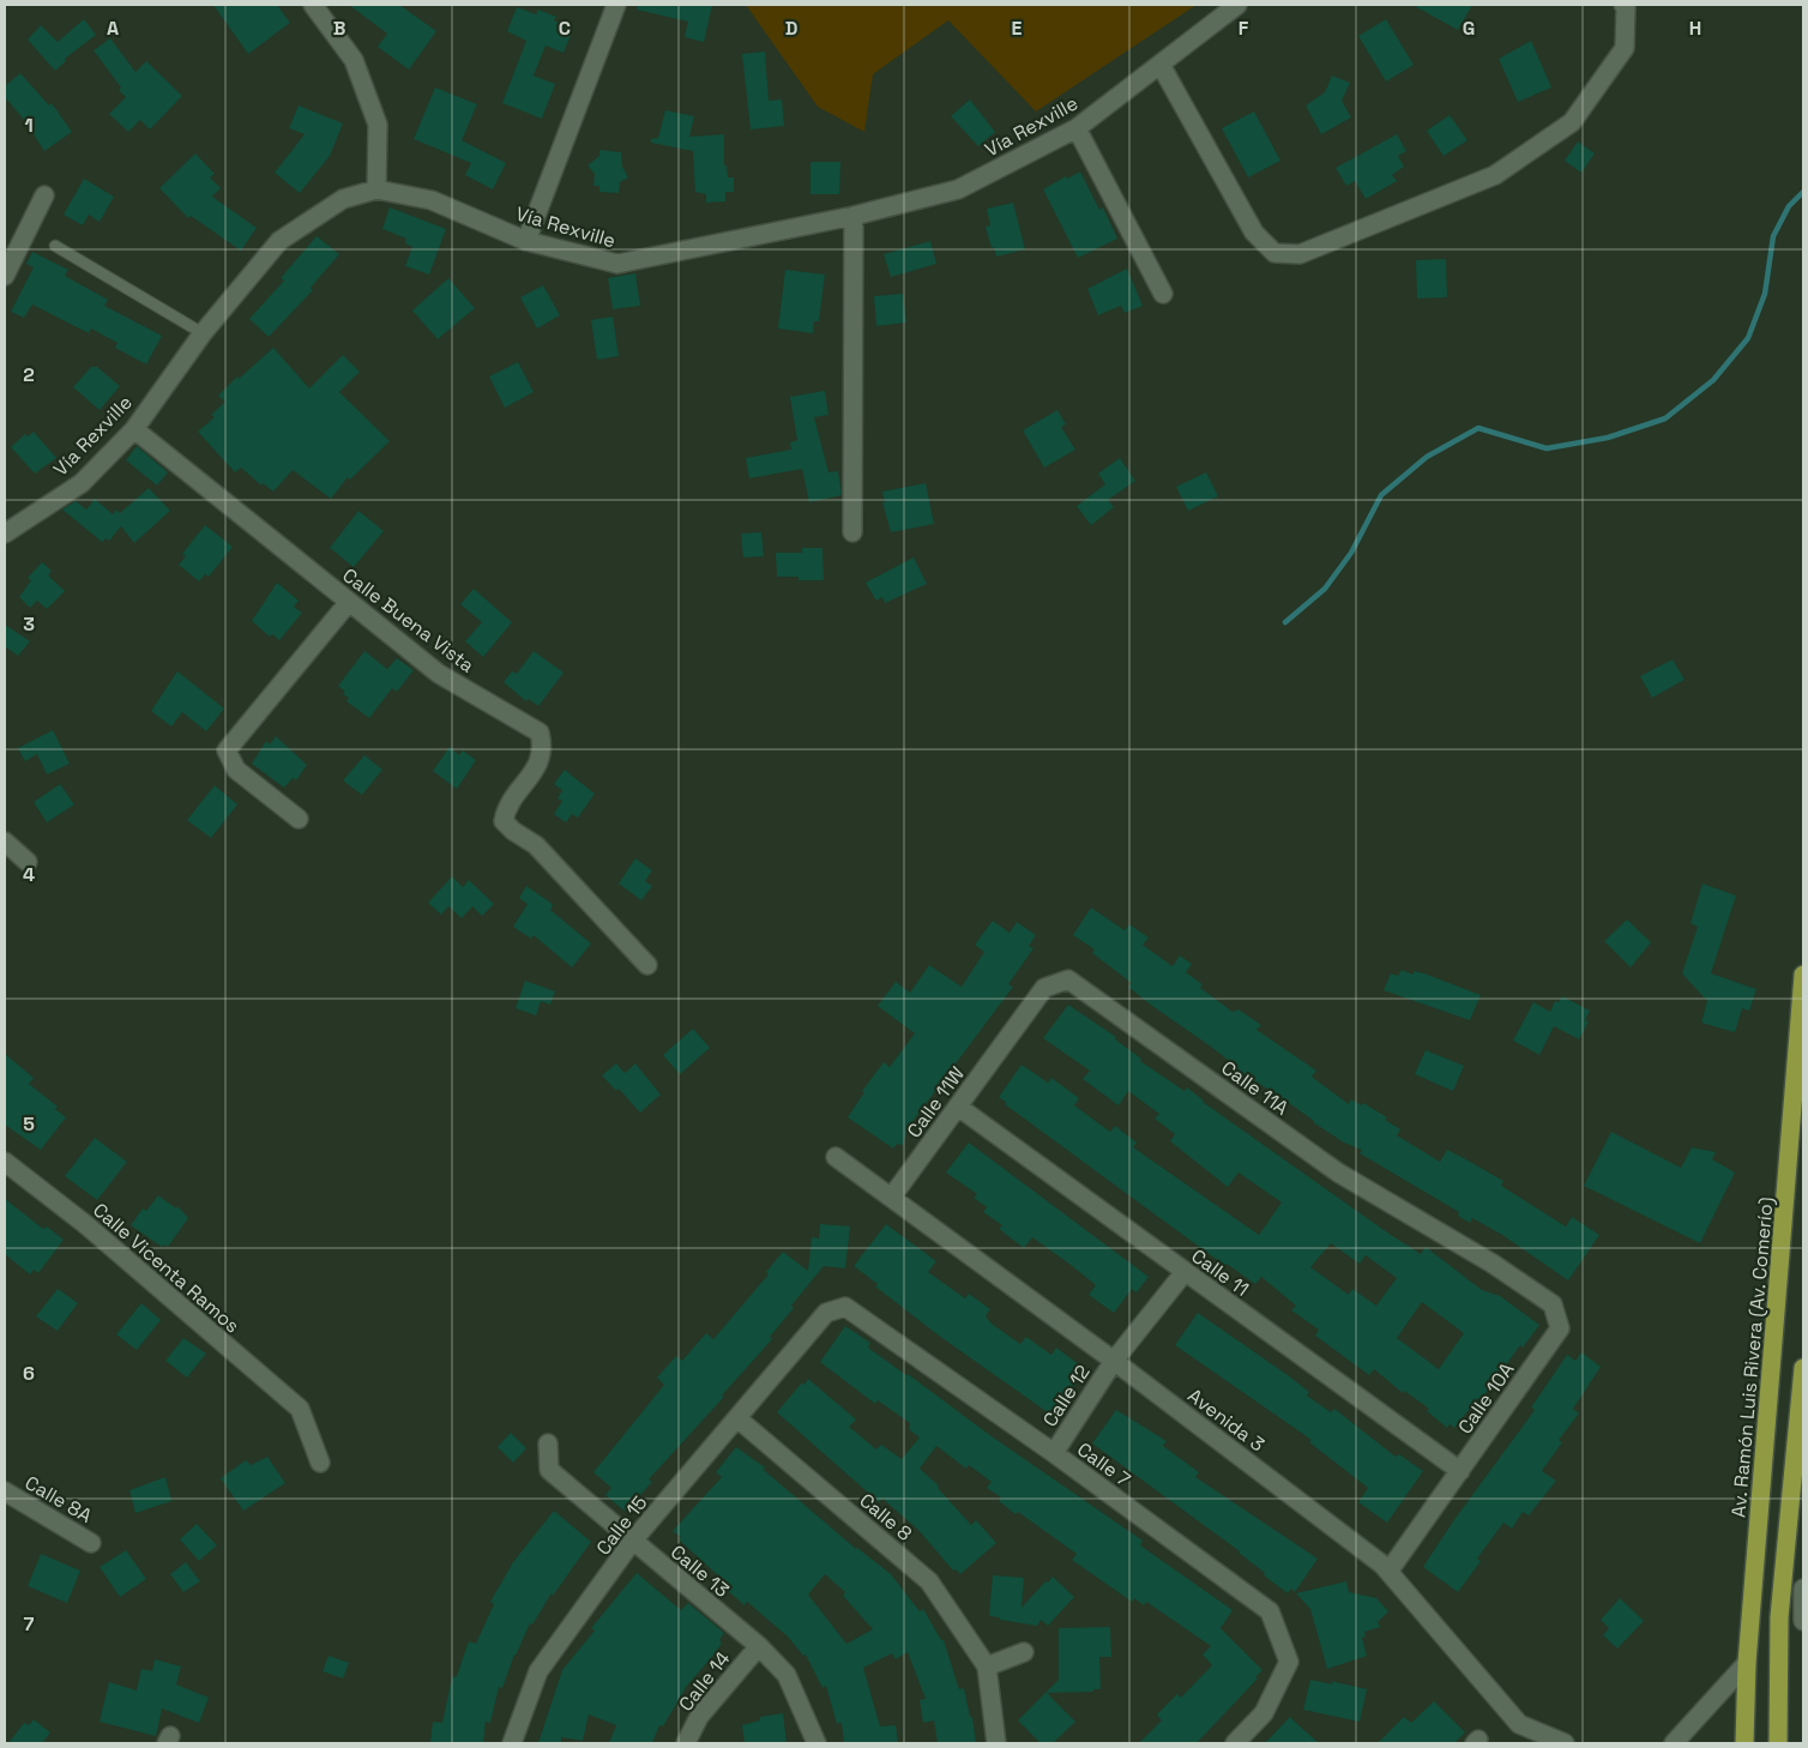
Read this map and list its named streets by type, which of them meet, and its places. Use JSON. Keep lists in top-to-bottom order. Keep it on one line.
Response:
{"streets":{"highway":["Av. Ramón Luis Rivera (Av. Comerío)"],"street":["Vía Rexville","Calle Buena Vista","Calle 11A","Calle 11W","Calle Vicenta Ramos","Calle 11","Calle 12","Calle 10A","Avenida 3","Calle 7","Calle 8A","Calle 8","Calle 15","Calle 13","Calle 14"]},"crossings":[["Vía Rexville","Calle Buena Vista"],["Calle 11A","Calle 11W"],["Calle 11A","Calle 10A"],["Calle 11W","Calle 11"],["Calle 11W","Avenida 3"],["Calle 11","Calle 12"],["Calle 11","Calle 10A"],["Calle 12","Avenida 3"],["Calle 12","Calle 7"],["Calle 10A","Avenida 3"],["Calle 7","Calle 15"],["Calle 8","Calle 15"],["Calle 15","Calle 13"],["Calle 13","Calle 14"]],"grid":{"columns":["A","B","C","D","E","F","G","H"],"rows":["1","2","3","4","5","6","7"]}}
